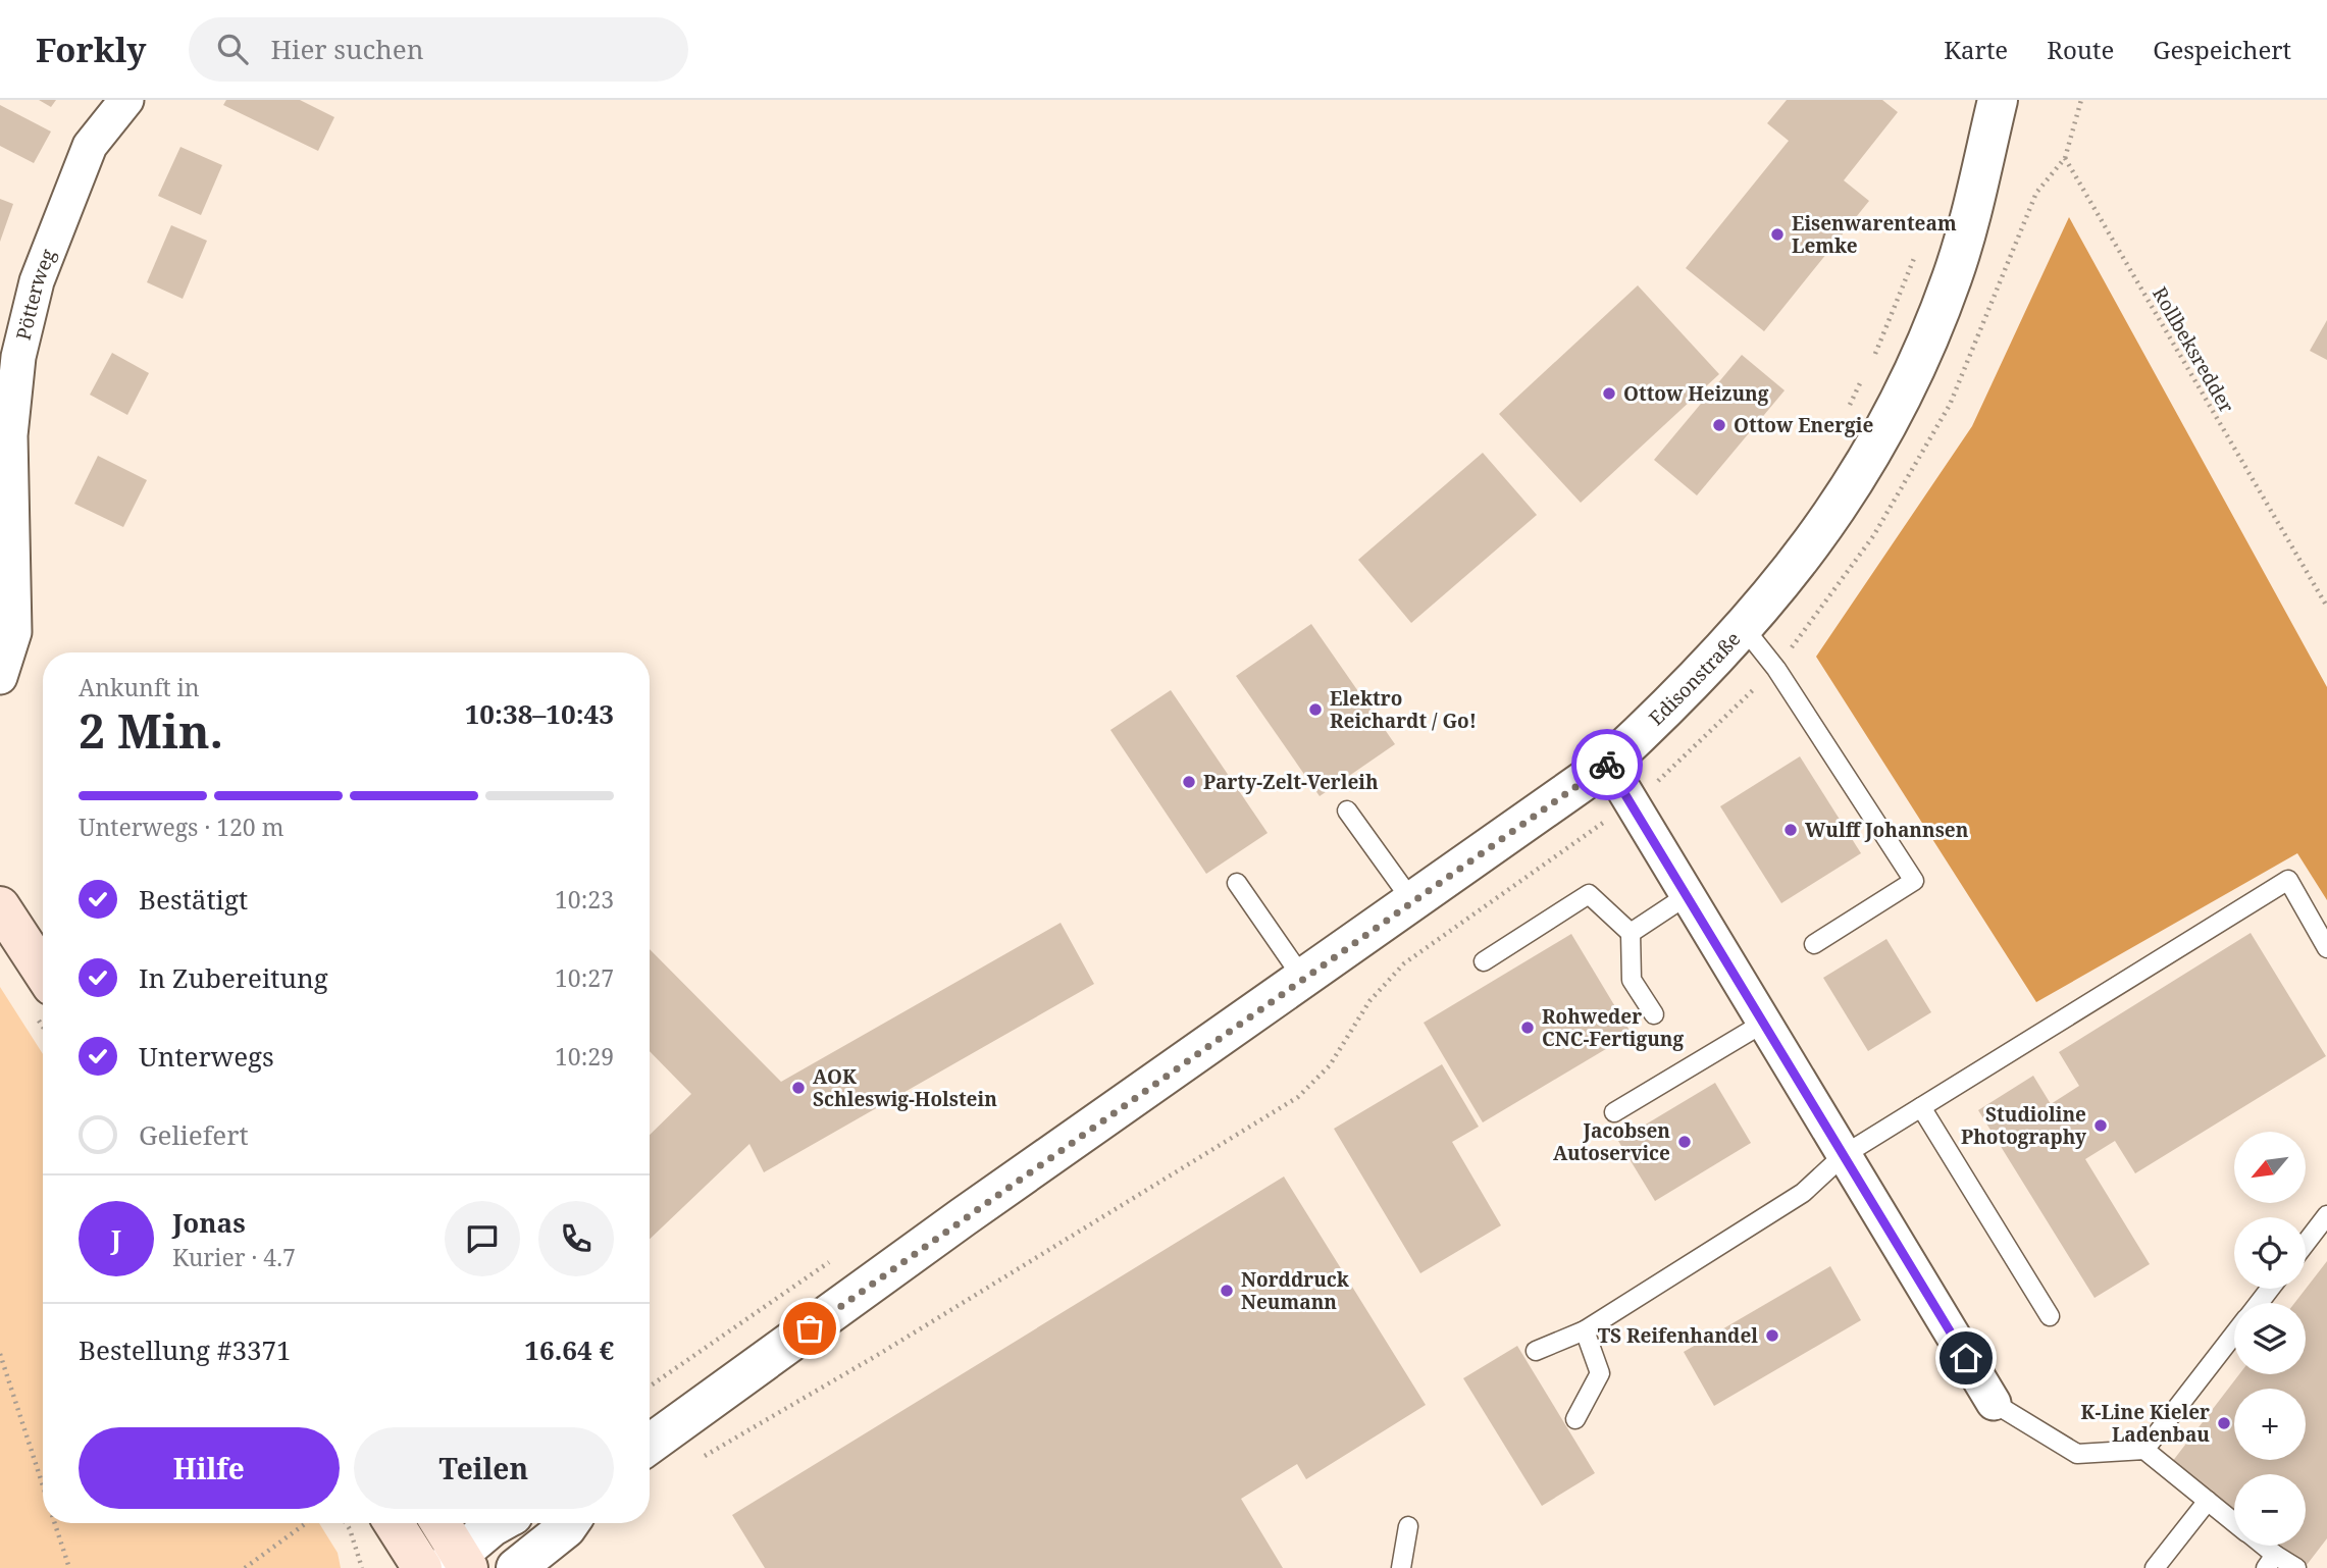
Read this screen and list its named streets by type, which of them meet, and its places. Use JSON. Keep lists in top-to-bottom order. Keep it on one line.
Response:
{"streets":{"street":["Pötterweg","Edisonstraße"],"path":["Rollbeksredder"]},"places":["Eisenwarenteam Lemke","Ottow Heizung","Ottow Energie","Elektro Reichardt / Go!","Party-Zelt-Verleih","Wulff Johannsen","Rohweder CNC-Fertigung","AOK Schleswig-Holstein","Studioline Photography","Jacobsen Autoservice","Norddruck Neumann","TS Reifenhandel","K-Line Kieler Ladenbau"],"north":"bottom left","page":{"header":"Forkly","search":"Hier suchen","nav":["Karte","Route","Gespeichert"],"heading":["2 Min.","Ankunft in","10:38–10:43"],"panel":["Jonas","Kurier · 4.7","Bestellung #3371","16.64 €"],"bar":"Unterwegs · 120 m","list":[["Bestätigt","10:23"],["In Zubereitung","10:27"],["Unterwegs","10:29"],"Geliefert"],"map_buttons":["+","−"],"round":"J","buttons":["Hilfe","Teilen"]}}
